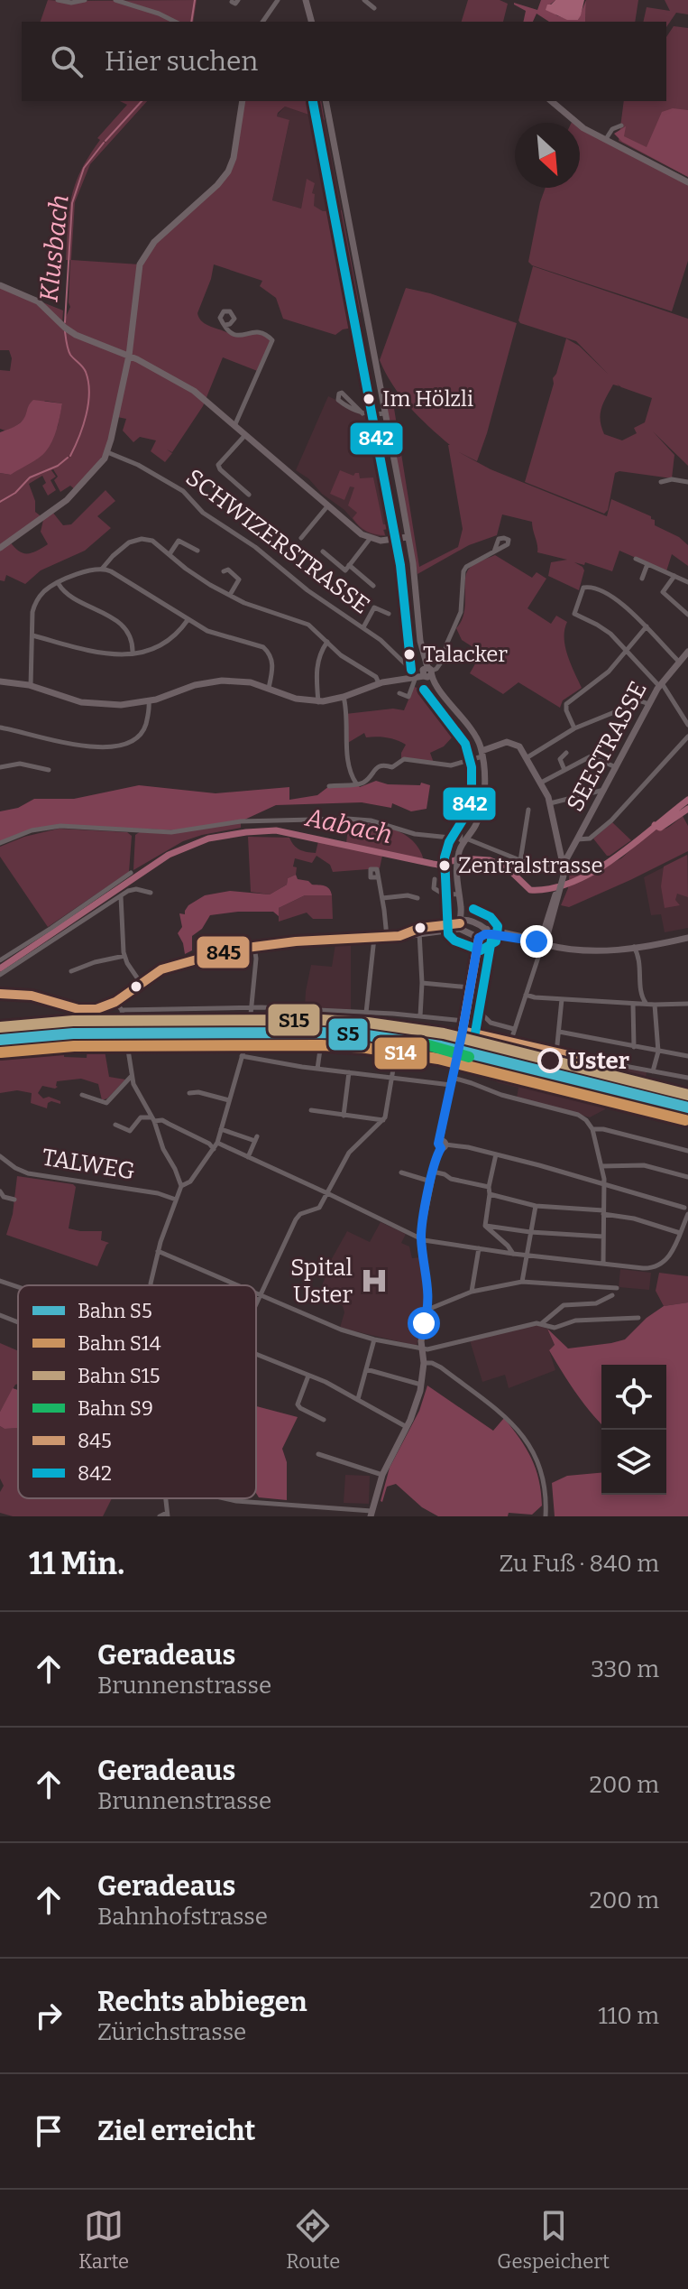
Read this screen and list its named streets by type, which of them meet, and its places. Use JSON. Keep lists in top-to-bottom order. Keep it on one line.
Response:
{"streets":{"main road":["SEESTRASSE"],"street":["SCHWIZERSTRASSE","TALWEG"]},"water":["Klusbach","Aabach"],"places":{"other":["Im Hölzli","Talacker","Zentralstrasse","Uster"],"hospital":["Spital Uster"]},"lines":["transit line 842","transit line 845","rail line S15","rail line S5","rail line S9","rail line S14"],"legend":["Bahn S5","Bahn S14","Bahn S15","Bahn S9","845","842"],"north":"bottom right","page":{"search":"Hier suchen","heading":["11 Min.","Zu Fuß · 840 m"],"list":[["Geradeaus","Brunnenstrasse","330 m"],["Geradeaus","Brunnenstrasse","200 m"],["Geradeaus","Bahnhofstrasse","200 m"],["Rechts abbiegen","Zürichstrasse","110 m"],"Ziel erreicht"],"nav":["Karte","Route","Gespeichert"]}}
